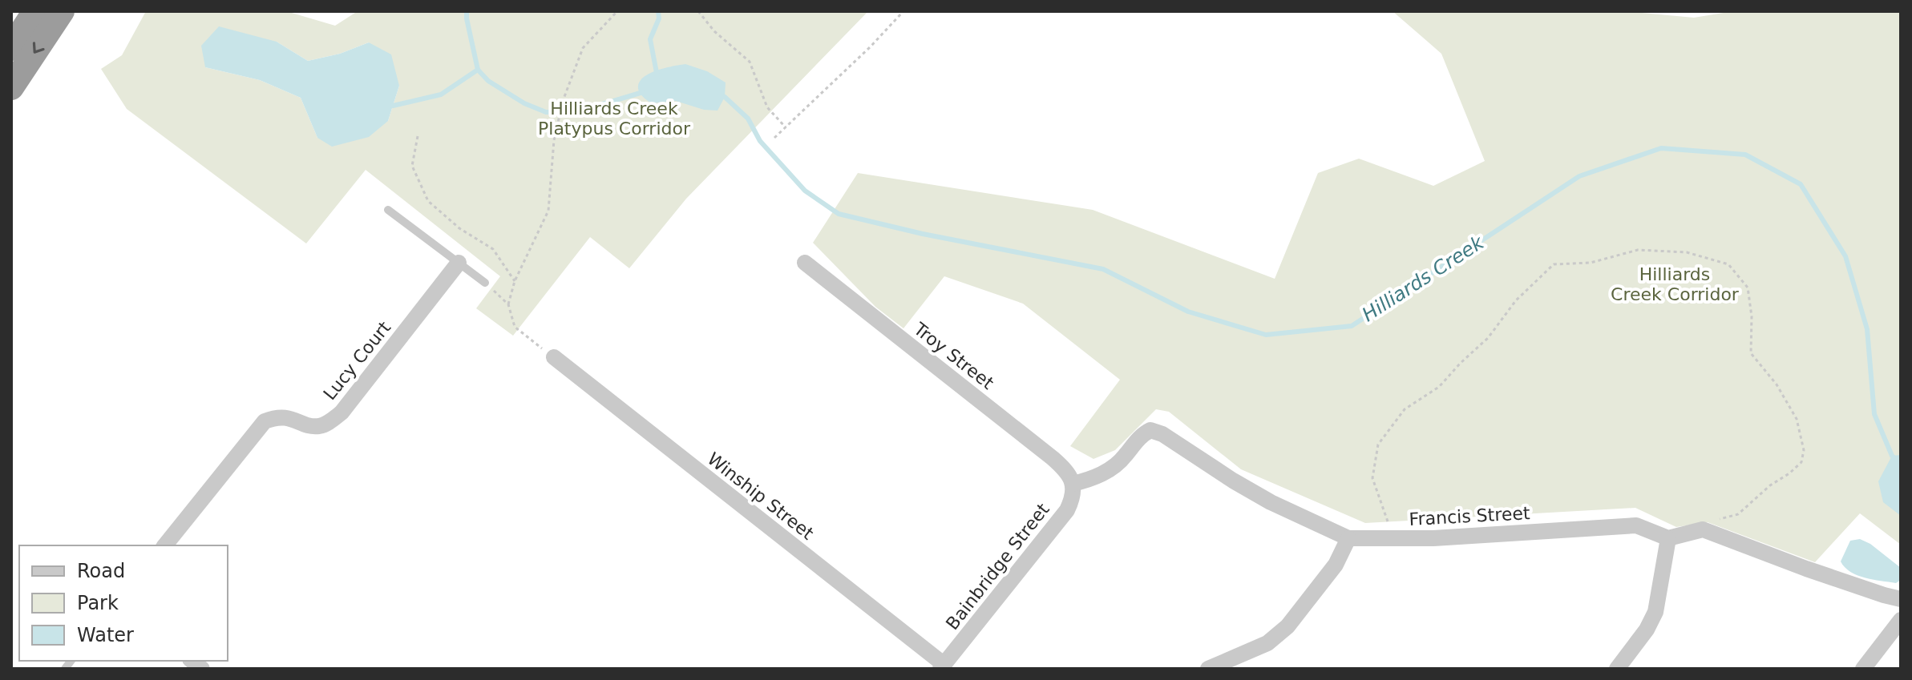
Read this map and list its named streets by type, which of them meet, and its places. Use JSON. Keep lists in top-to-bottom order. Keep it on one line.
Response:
{"streets":{"street":["Troy Street","Lucy Court","Winship Street","Francis Street","Bainbridge Street"]},"crossings":[["Troy Street","Francis Street"],["Troy Street","Bainbridge Street"],["Winship Street","Bainbridge Street"],["Francis Street","Bainbridge Street"]],"water":["Hilliards Creek"],"parks":["Hilliards Creek Platypus Corridor","Hilliards Creek Corridor"],"legend":["Road","Park","Water"]}
